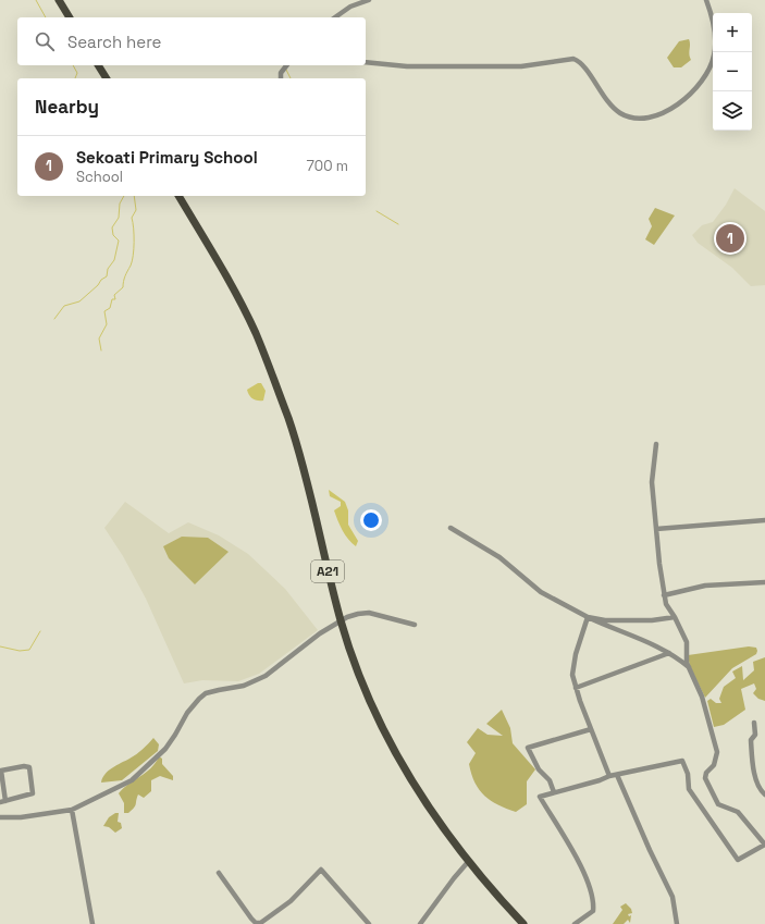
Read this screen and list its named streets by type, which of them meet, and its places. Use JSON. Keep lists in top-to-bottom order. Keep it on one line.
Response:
{"streets":{"main road":["A21"]},"page":{"map_buttons":["+","−"],"search":"Search here","heading":"Nearby","list":[{"mark":"1","name":"Sekoati Primary School","note":"School","value":"700 m"}],"pins":"1"}}
